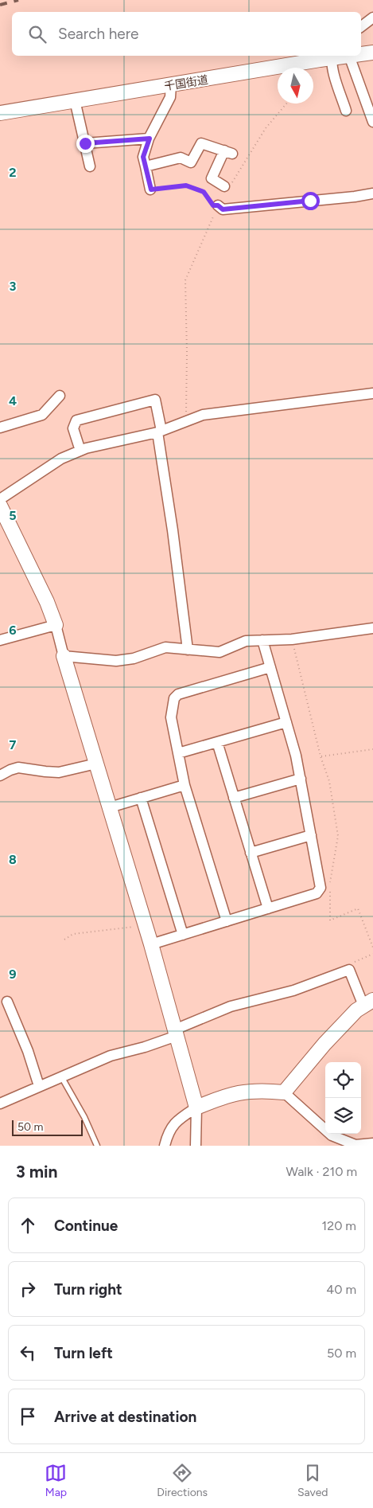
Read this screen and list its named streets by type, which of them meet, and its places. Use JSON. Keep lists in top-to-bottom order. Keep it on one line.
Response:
{"streets":{"street":["千国街道"]},"scale_bar":"50 m","north":"bottom","page":{"search":"Search here","scale":"50 m","heading":["3 min","Walk · 210 m"],"list":[["Continue","120 m"],["Turn right","40 m"],["Turn left","50 m"],"Arrive at destination"],"nav":["Map","Directions","Saved"]},"grid":{"rows":["2","3","4","5","6","7","8","9"]}}
